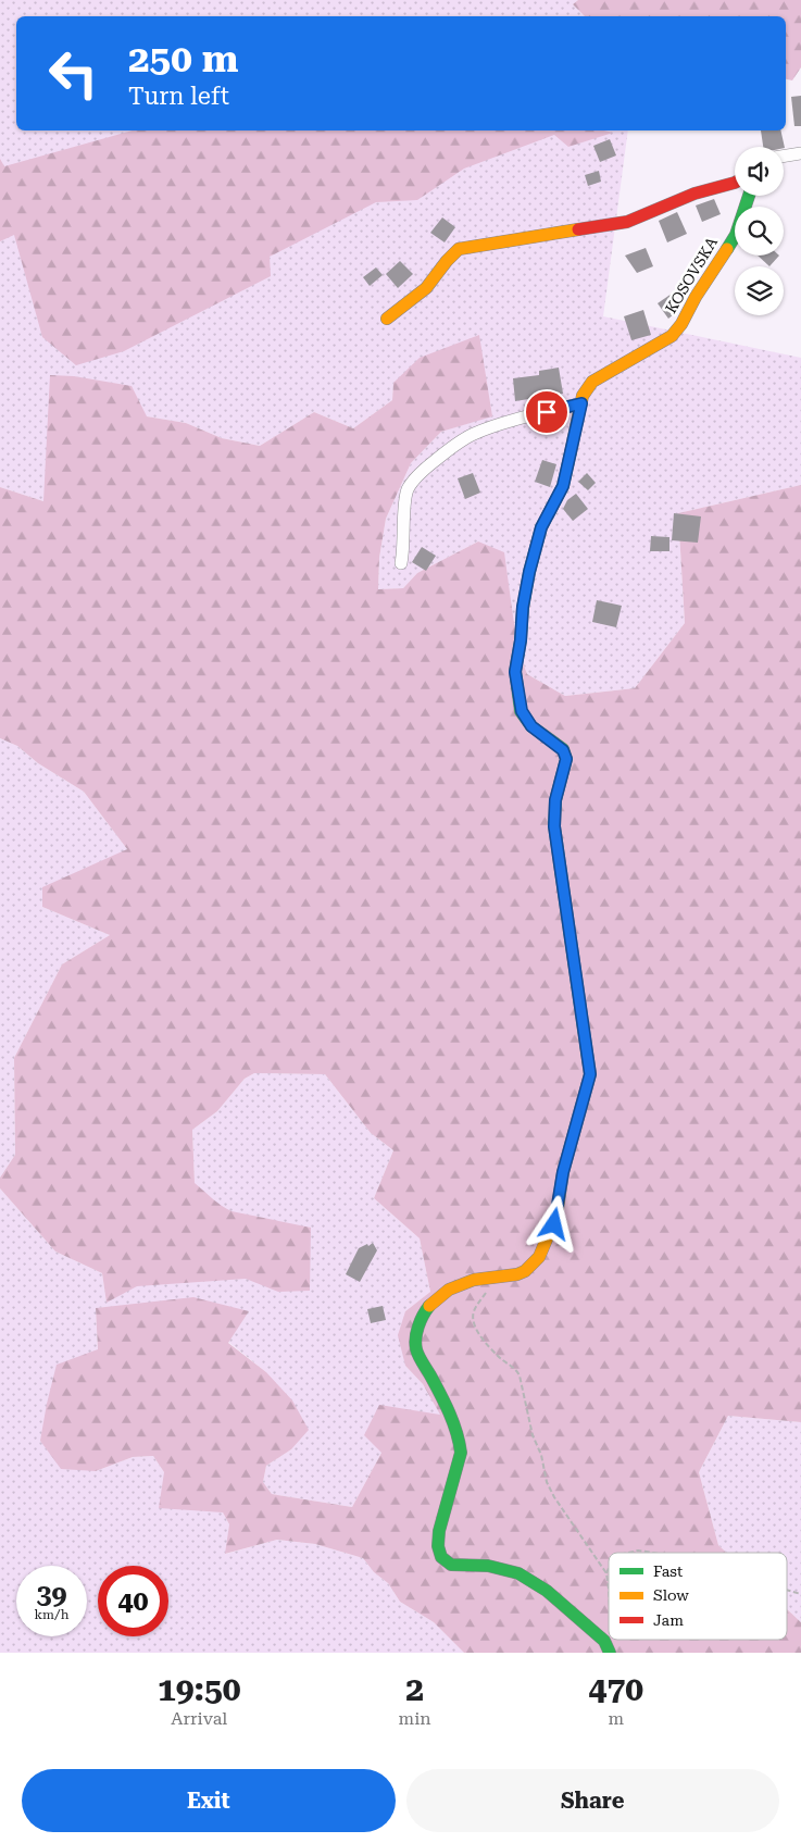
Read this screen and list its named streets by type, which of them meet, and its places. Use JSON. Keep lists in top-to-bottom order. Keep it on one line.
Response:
{"streets":{"street":["KOSOVSKA"]},"legend":["Fast","Slow","Jam"],"page":{"turn":["250 m","Turn left"],"speed":"39 km/h","limit":"40","eta":["19:50","Arrival","2","min","470","m"],"buttons":["Exit","Share"]}}
